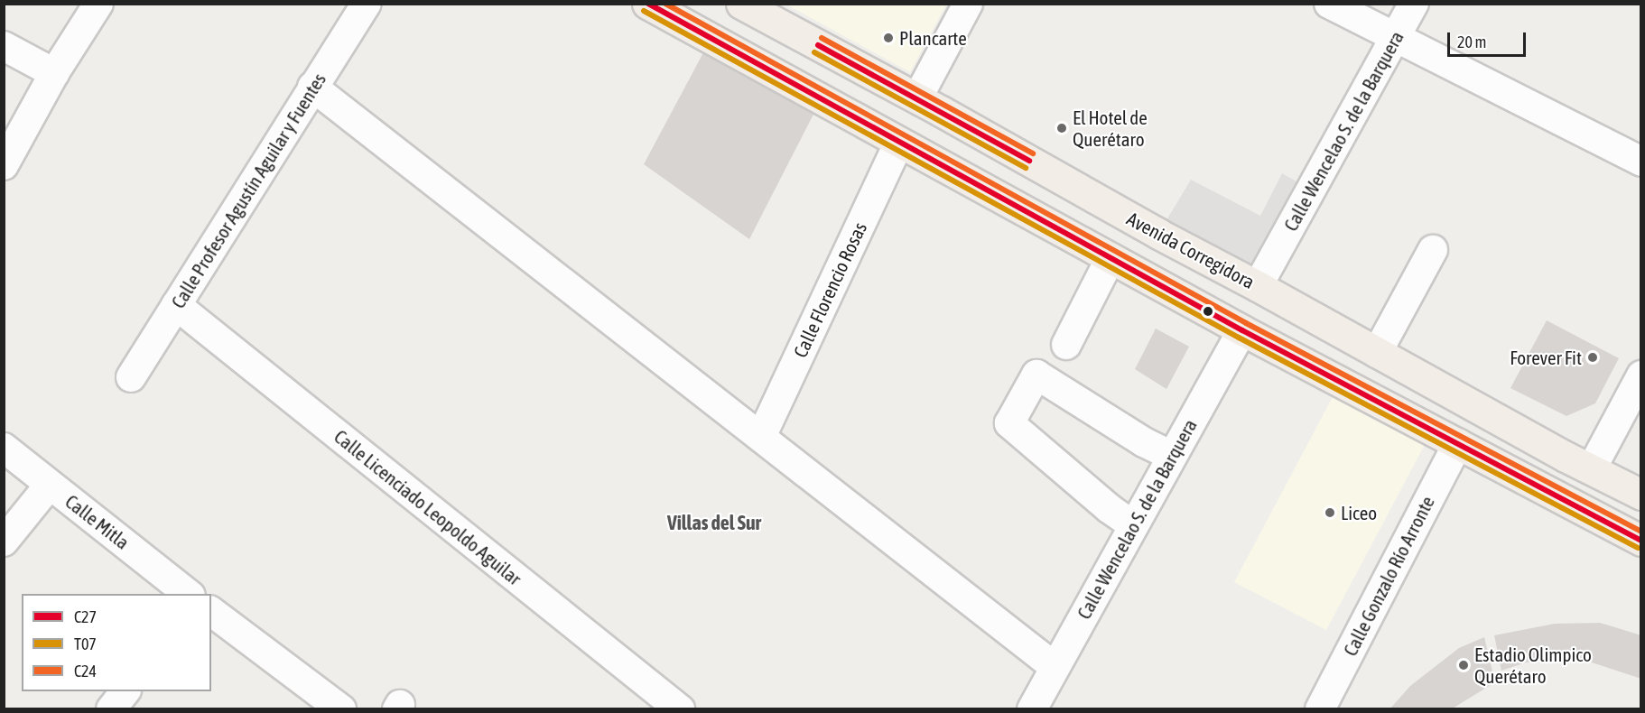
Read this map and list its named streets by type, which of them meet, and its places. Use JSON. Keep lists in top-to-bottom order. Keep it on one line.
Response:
{"streets":{"main road":["Avenida Corregidora"],"street":["Calle Wencelao S. de la Barquera","Calle Profesor Agustín Aguilar y Fuentes","Calle Florencio Rosas","Calle Licenciado Leopoldo Aguilar","Calle Mitla","Calle Gonzalo Río Arronte"]},"crossings":[["Calle Wencelao S. de la Barquera","Avenida Corregidora"],["Calle Profesor Agustín Aguilar y Fuentes","Calle Licenciado Leopoldo Aguilar"]],"districts":["Villas del Sur"],"places":["Plancarte","El Hotel de Querétaro","Forever Fit","Liceo","Estadio Olimpico Querétaro"],"lines":["transit line C27","transit line C24","transit line T07"],"legend":["C27","T07","C24"],"scale_bar":"20 m"}
